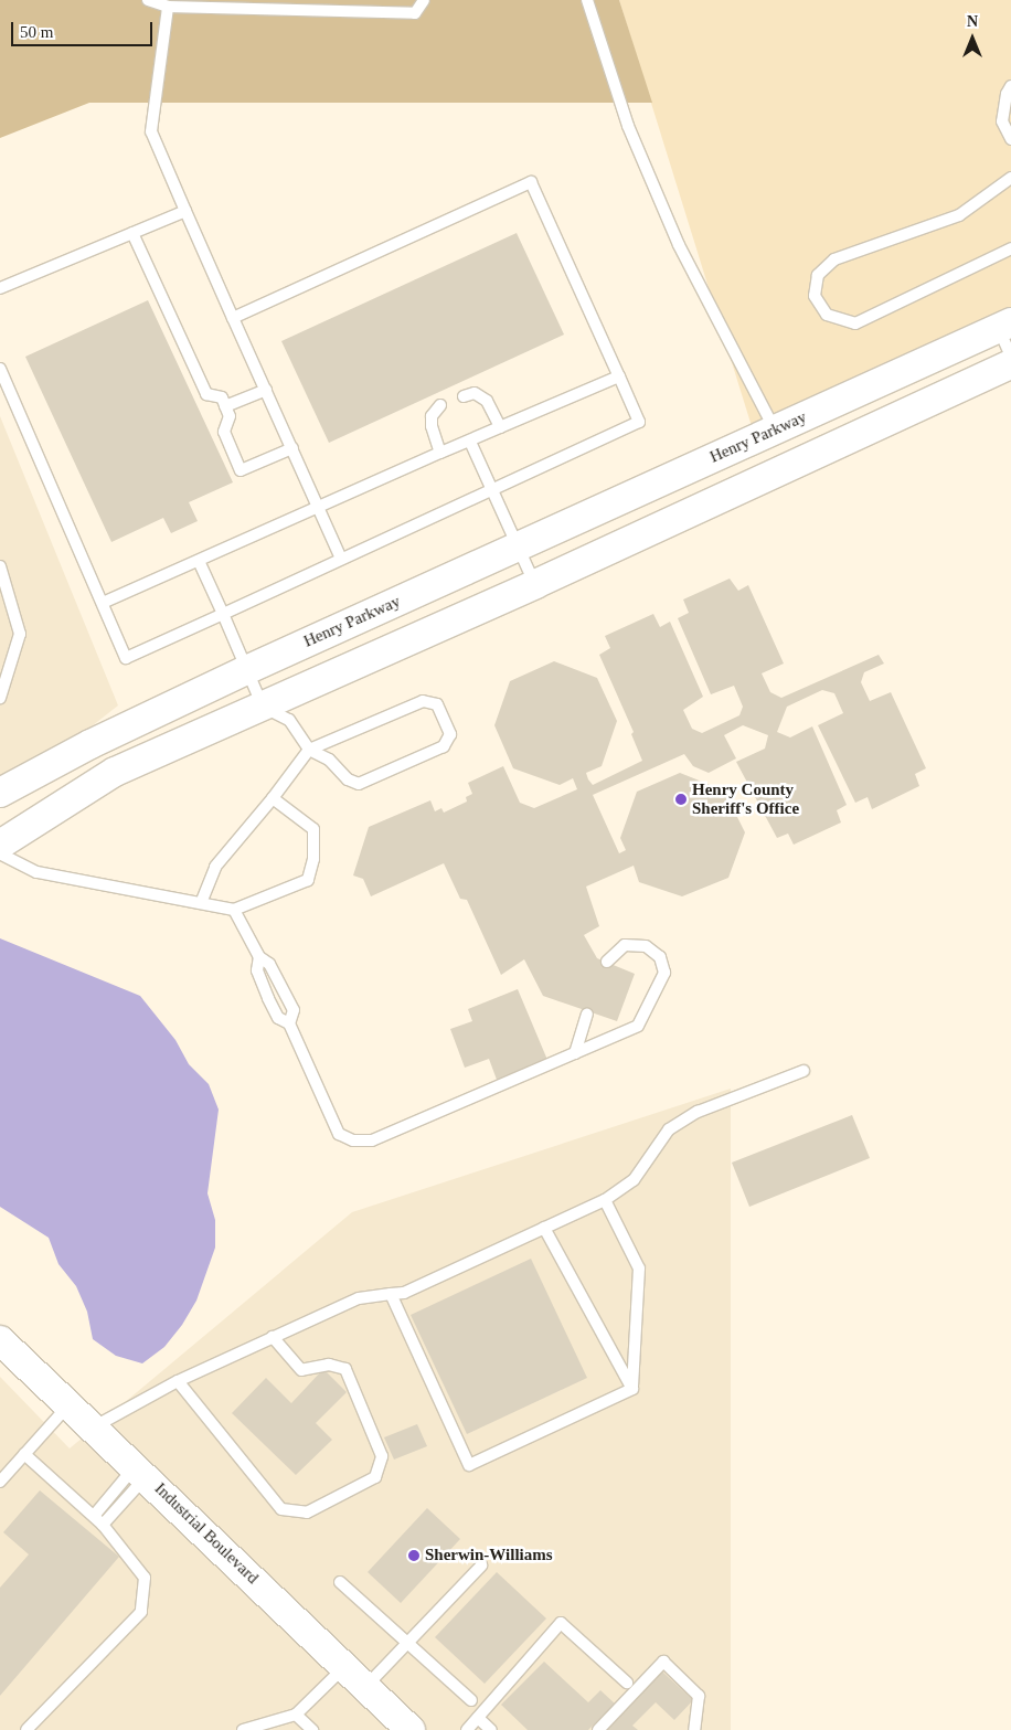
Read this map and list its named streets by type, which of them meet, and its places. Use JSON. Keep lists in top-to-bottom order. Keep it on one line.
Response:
{"streets":{"street":["Henry Parkway","Industrial Boulevard"]},"places":["Henry County Sheriff's Office","Sherwin-Williams"],"scale_bar":"50 m","north":"top"}
